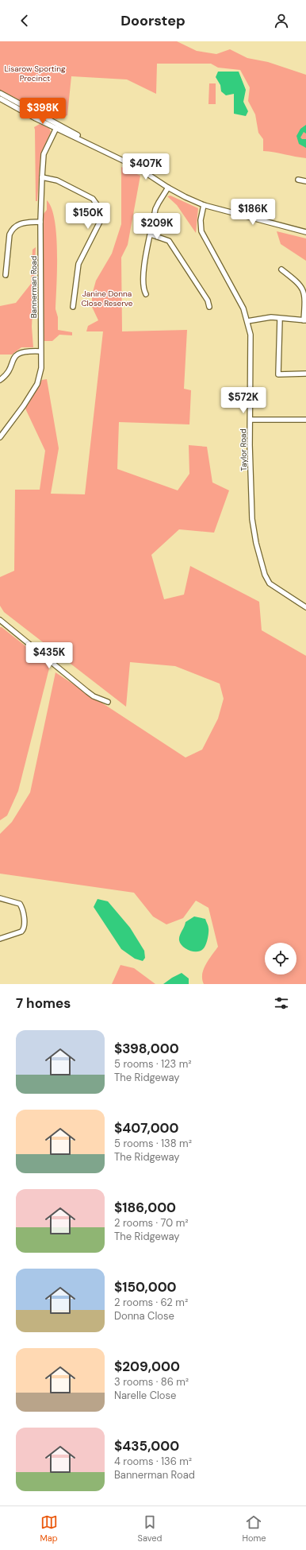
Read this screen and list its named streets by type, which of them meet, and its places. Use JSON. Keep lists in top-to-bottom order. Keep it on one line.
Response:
{"streets":{"street":["Bannerman Road","Taylor Road"]},"parks":["Lisarow Sporting Precinct","Janine Donna Close Reserve"],"page":{"header":"Doorstep","price":["$398K","$407K","$186K","$150K","$209K","$572K","$435K"],"heading":"7 homes","list":[{"name":"$398,000","note":"5 rooms · 123 m² · The Ridgeway"},{"name":"$407,000","note":"5 rooms · 138 m² · The Ridgeway"},{"name":"$186,000","note":"2 rooms · 70 m² · The Ridgeway"},{"name":"$150,000","note":"2 rooms · 62 m² · Donna Close"},{"name":"$209,000","note":"3 rooms · 86 m² · Narelle Close"},{"name":"$435,000","note":"4 rooms · 136 m² · Bannerman Road"}],"tabs":["Map","Saved","Home"]}}
